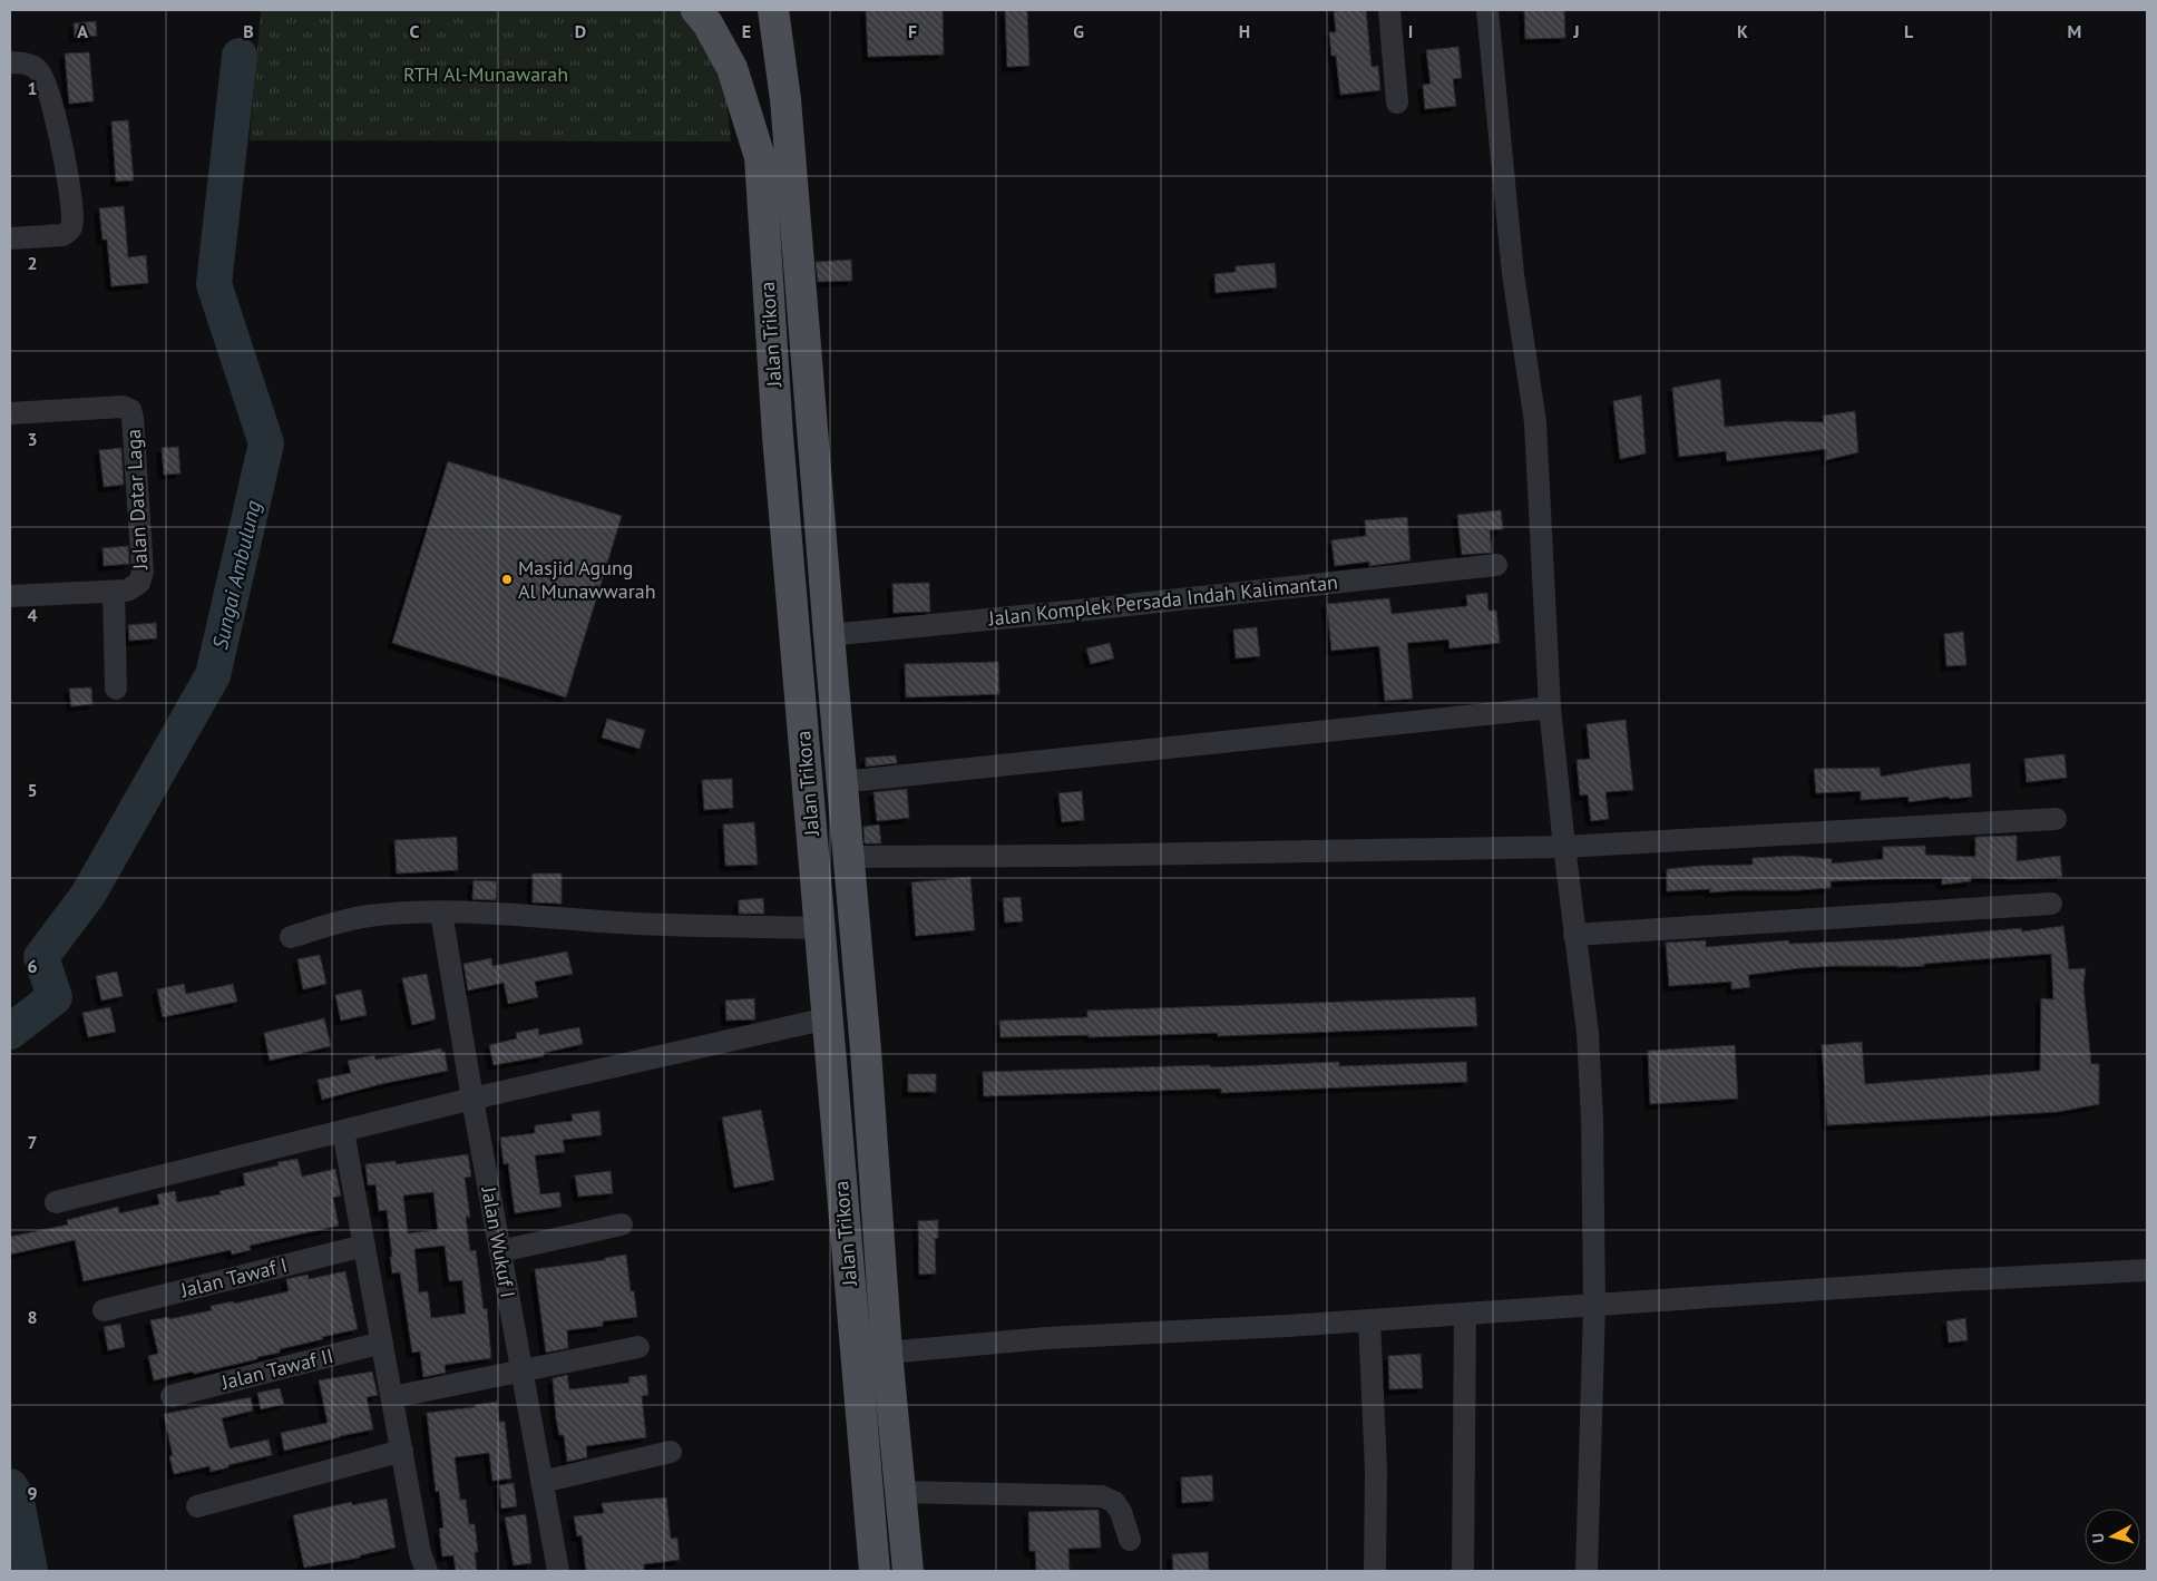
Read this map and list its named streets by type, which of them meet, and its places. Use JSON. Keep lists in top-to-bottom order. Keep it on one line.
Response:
{"streets":{"main road":["Jalan Trikora"],"street":["Jalan Datar Laga","Jalan Komplek Persada Indah Kalimantan","Jalan Wukuf I","Jalan Tawaf I","Jalan Tawaf II"]},"crossings":[["Jalan Trikora","Jalan Komplek Persada Indah Kalimantan"]],"water":["Sungai Ambulung"],"parks":["RTH Al-Munawarah"],"places":["Masjid Agung Al Munawwarah"],"north":"left","grid":{"columns":["A","B","C","D","E","F","G","H","I","J","K","L","M"],"rows":["1","2","3","4","5","6","7","8","9"]}}
